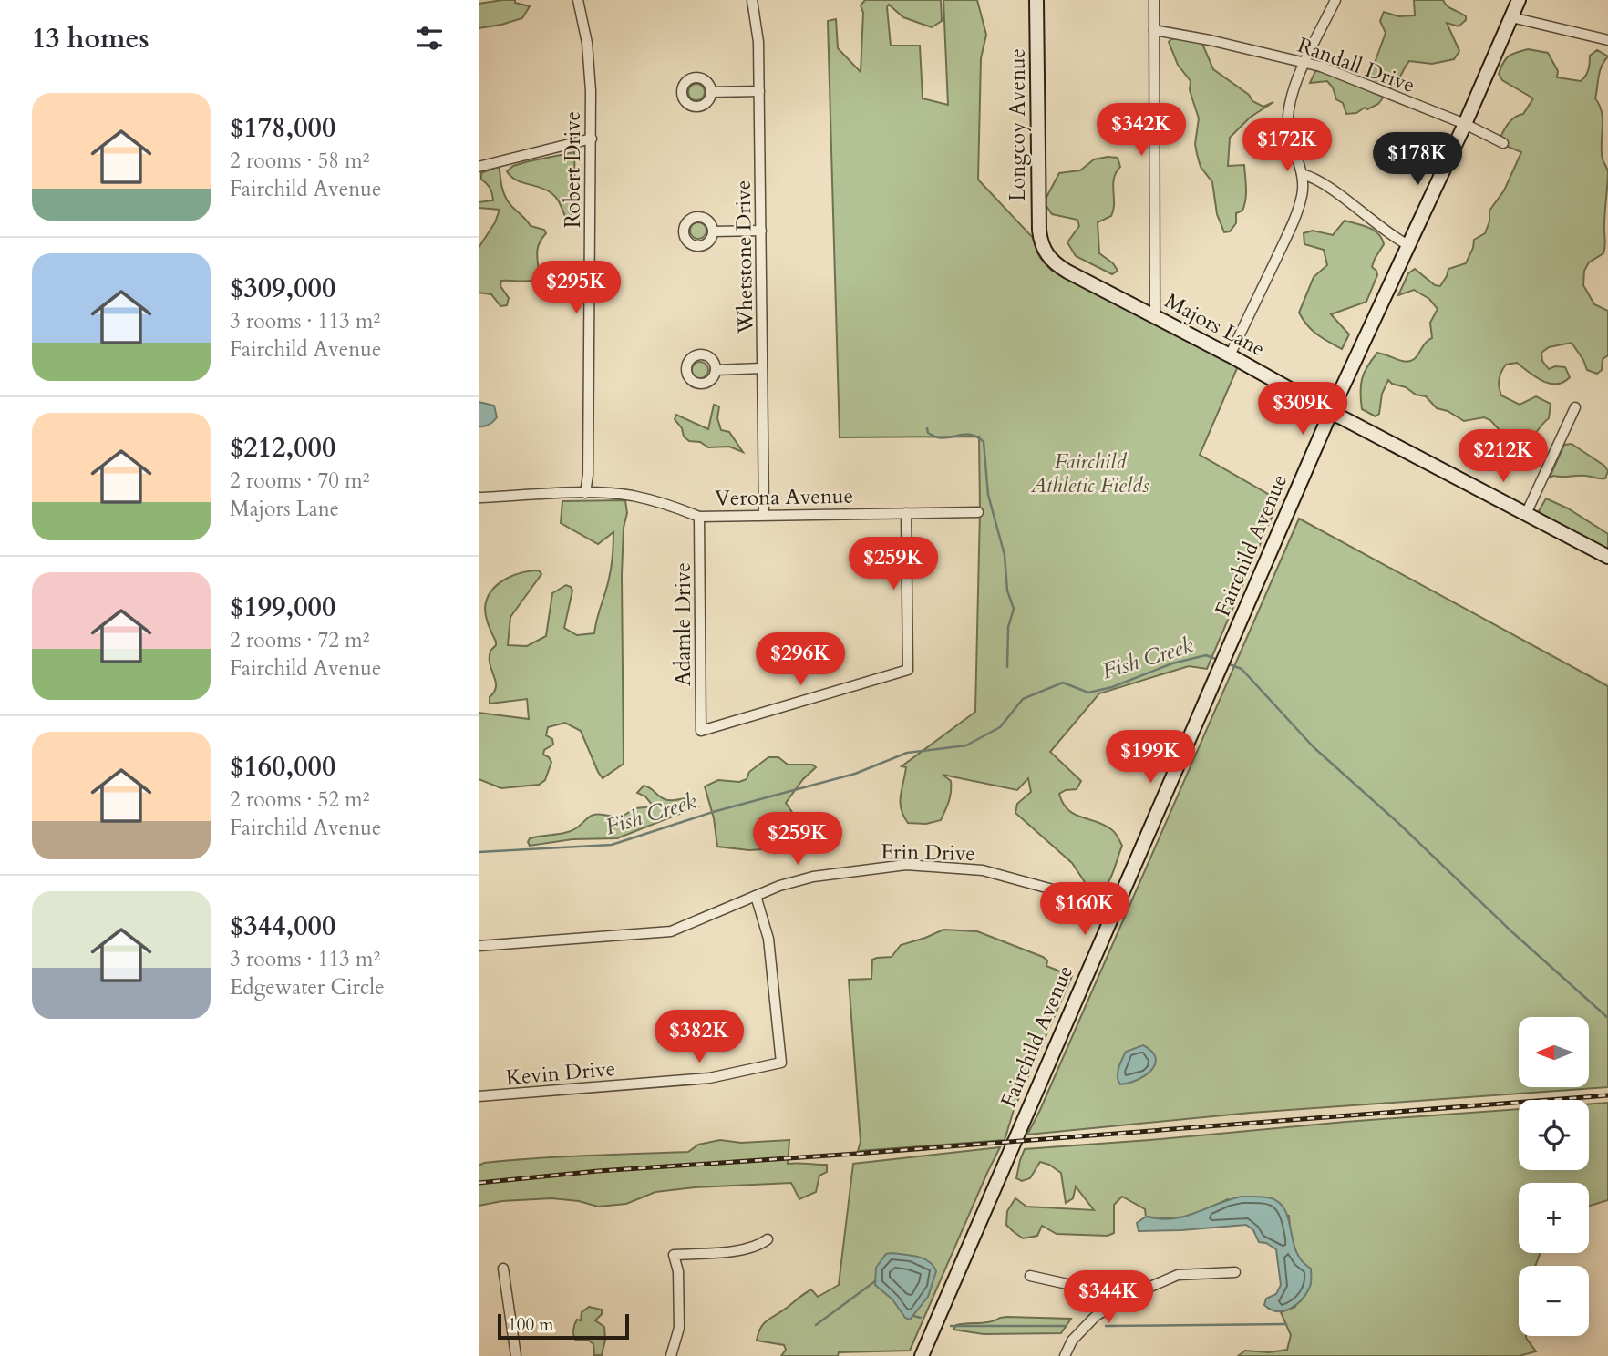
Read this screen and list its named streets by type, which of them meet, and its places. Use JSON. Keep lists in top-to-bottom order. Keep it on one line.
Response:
{"streets":{"main road":["Longcoy Avenue","Majors Lane","Fairchild Avenue"],"street":["Randall Drive","Robert Drive","Whetstone Drive","Verona Avenue","Adamle Drive","Erin Drive","Kevin Drive"]},"crossings":[["Randall Drive","Fairchild Avenue"],["Longcoy Avenue","Majors Lane"],["Robert Drive","Verona Avenue"],["Whetstone Drive","Verona Avenue"],["Majors Lane","Fairchild Avenue"],["Verona Avenue","Adamle Drive"],["Fairchild Avenue","Erin Drive"],["Erin Drive","Kevin Drive"]],"water":["Fish Creek"],"parks":["Fairchild Athletic Fields"],"scale_bar":"100 m","north":"left","page":{"heading":"13 homes","list":[{"name":"$178,000","note":"2 rooms · 58 m² · Fairchild Avenue"},{"name":"$309,000","note":"3 rooms · 113 m² · Fairchild Avenue"},{"name":"$212,000","note":"2 rooms · 70 m² · Majors Lane"},{"name":"$199,000","note":"2 rooms · 72 m² · Fairchild Avenue"},{"name":"$160,000","note":"2 rooms · 52 m² · Fairchild Avenue"},{"name":"$344,000","note":"3 rooms · 113 m² · Edgewater Circle"}],"price":["$342K","$172K","$178K","$295K","$309K","$212K","$259K","$296K","$199K","$259K","$160K","$382K","$344K"],"map_buttons":["+","−"],"scale":"100 m"}}
